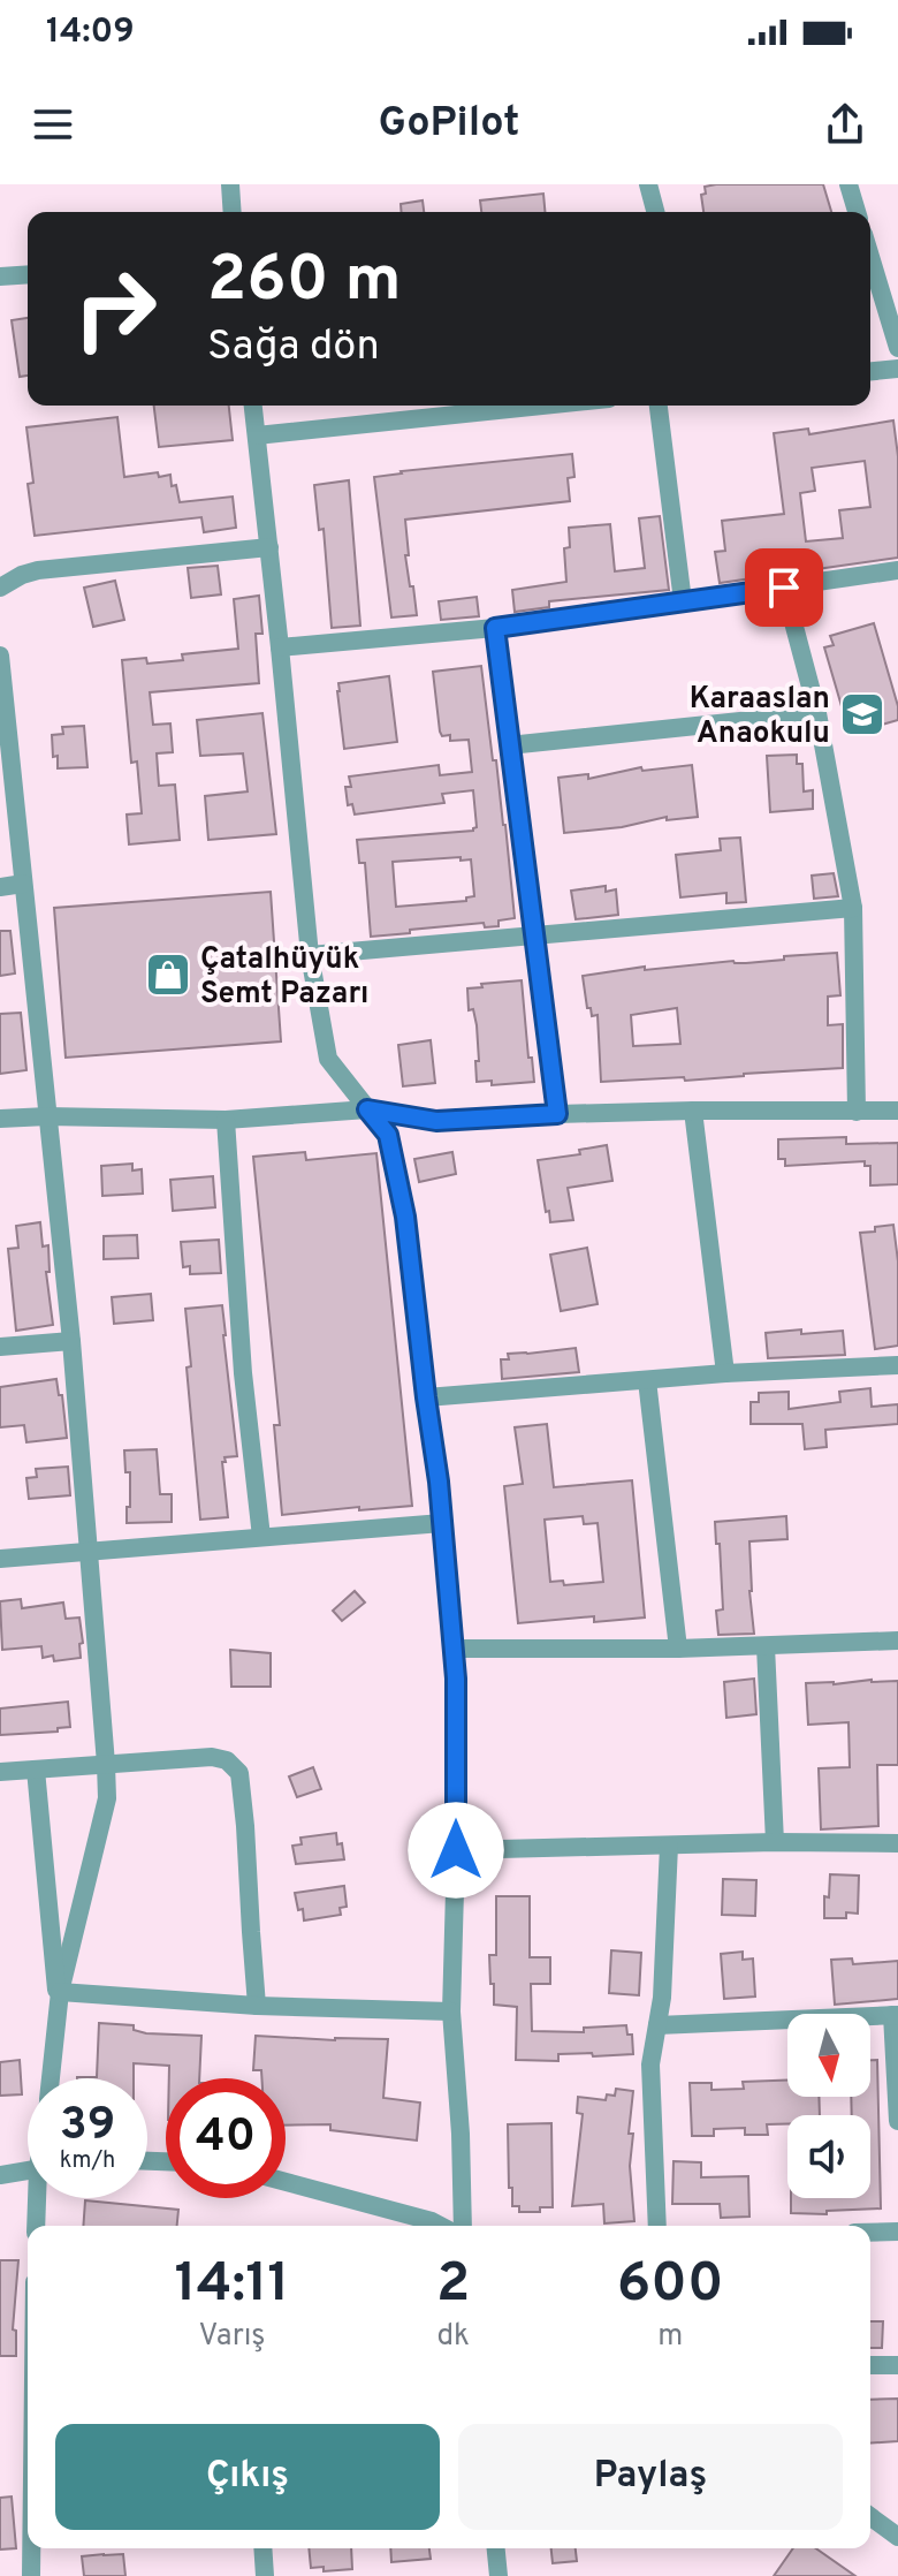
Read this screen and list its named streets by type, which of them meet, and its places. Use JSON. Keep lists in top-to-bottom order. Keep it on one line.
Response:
{"places":{"school or university":["Karaaslan Anaokulu"],"shop":["Çatalhüyük Semt Pazarı"]},"north":"bottom","page":{"status":"14:09","header":"GoPilot","turn":["260 m","Sağa dön"],"speed":"39 km/h","limit":"40","eta":["14:11","Varış","2","dk","600","m"],"buttons":["Çıkış","Paylaş"]}}
